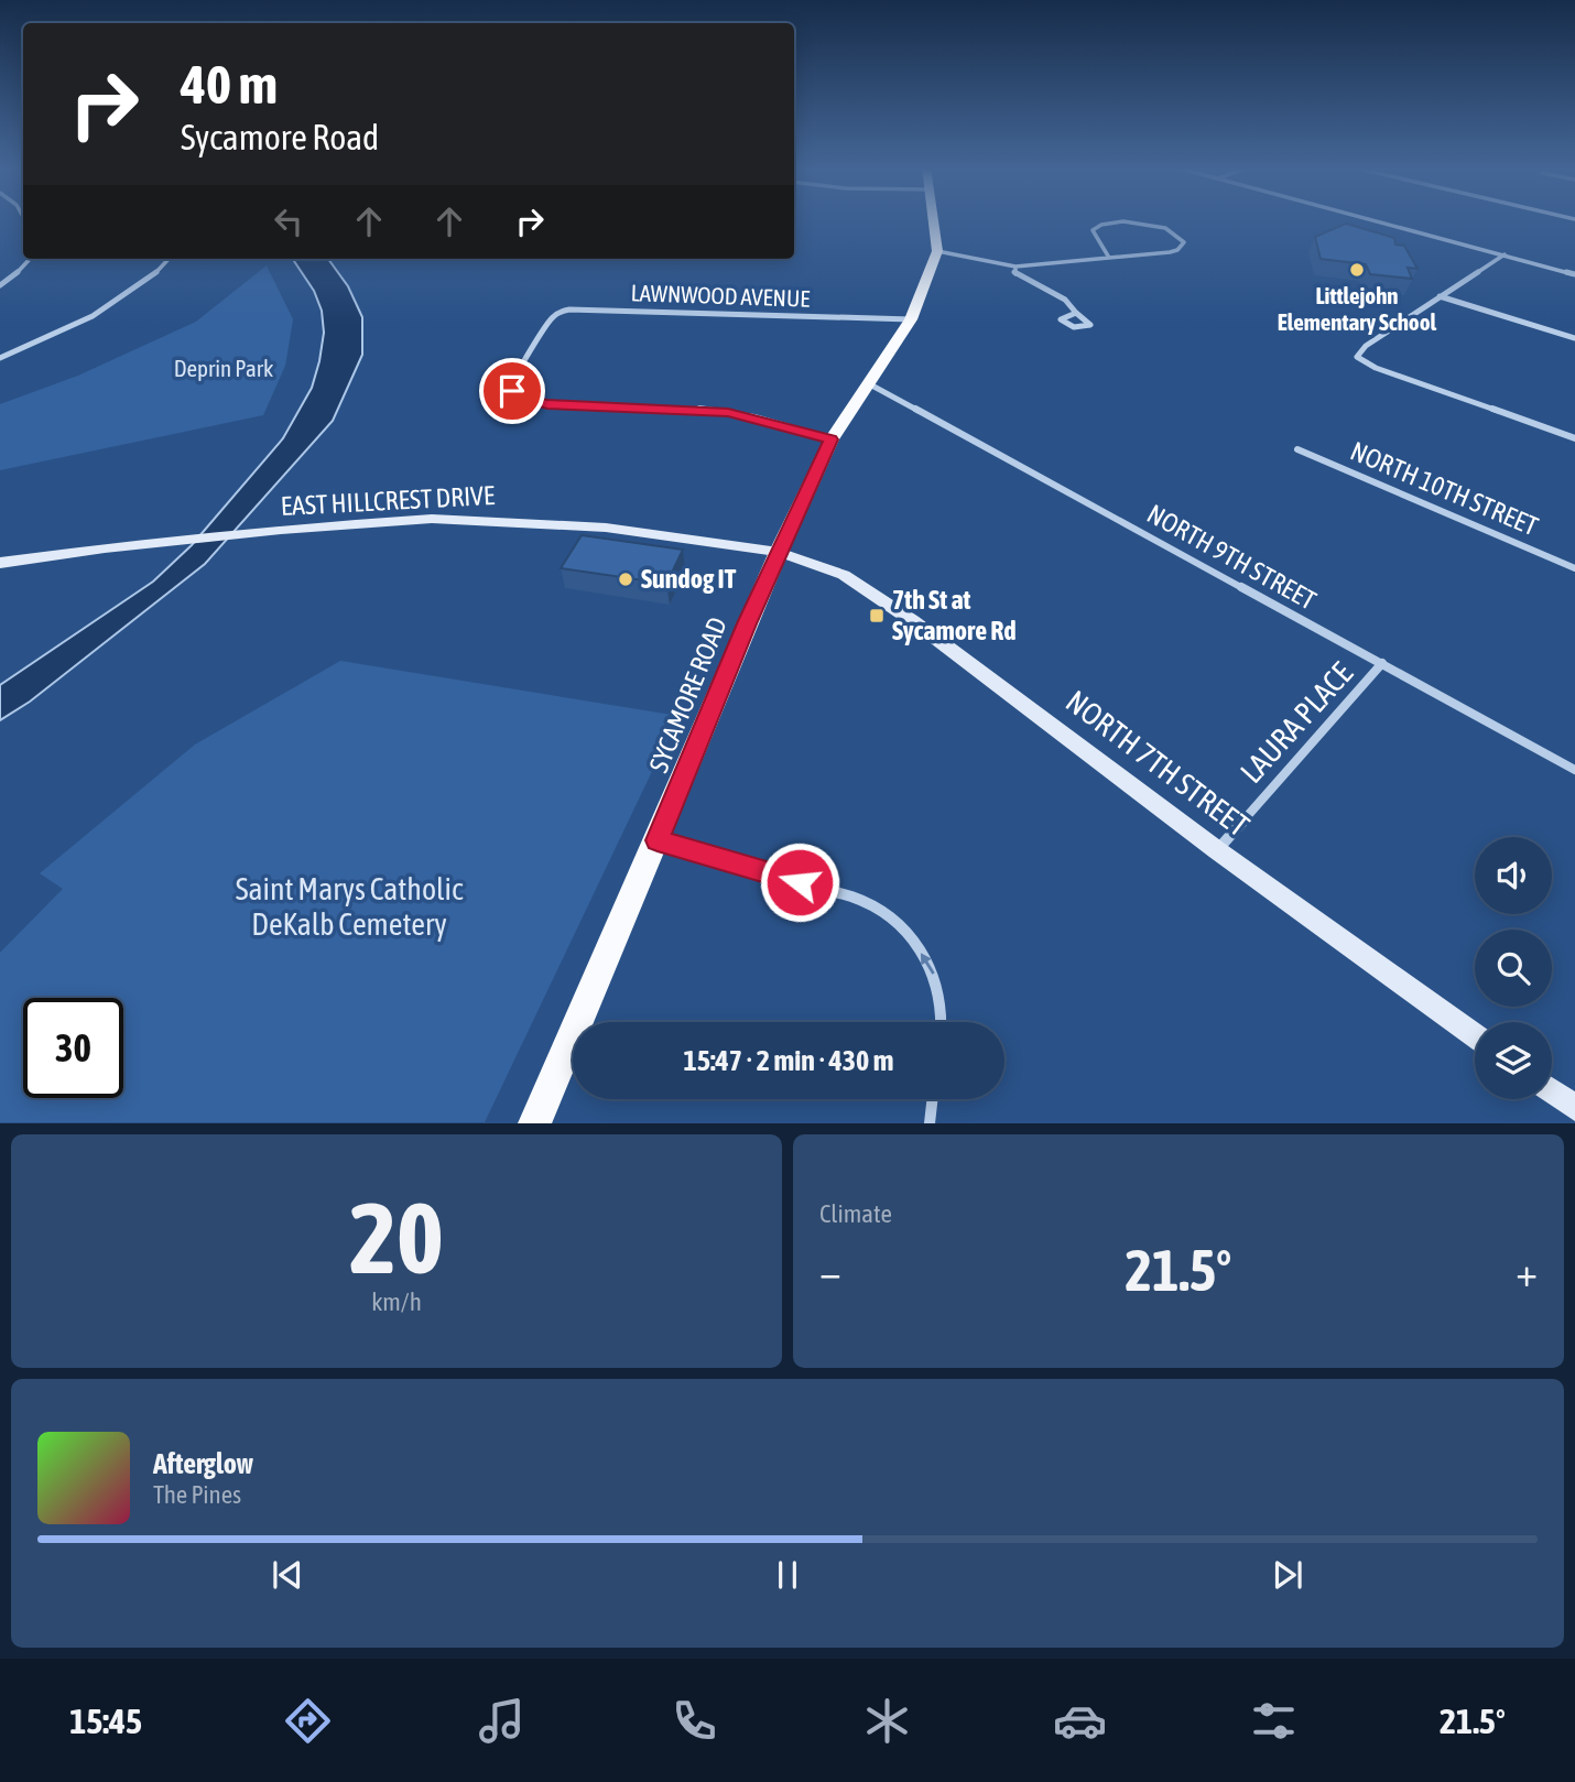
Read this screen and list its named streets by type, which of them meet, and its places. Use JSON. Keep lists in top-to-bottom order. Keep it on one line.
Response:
{"streets":{"main road":["SYCAMORE ROAD"],"street":["LAWNWOOD AVENUE","NORTH 10TH STREET","EAST HILLCREST DRIVE","NORTH 9TH STREET","LAURA PLACE","NORTH 7TH STREET"]},"crossings":[["LAWNWOOD AVENUE","SYCAMORE ROAD"],["EAST HILLCREST DRIVE","SYCAMORE ROAD"],["EAST HILLCREST DRIVE","NORTH 7TH STREET"],["NORTH 9TH STREET","SYCAMORE ROAD"],["NORTH 9TH STREET","LAURA PLACE"],["SYCAMORE ROAD","NORTH 7TH STREET"],["LAURA PLACE","NORTH 7TH STREET"]],"parks":["Deprin Park","Saint Marys Catholic DeKalb Cemetery"],"places":{"other":["Littlejohn Elementary School","Sundog IT"],"transit":["7th St at Sycamore Rd"]},"page":{"turn":["40 m","Sycamore Road"],"limit":"30","trip":"15:47 · 2 min · 430 m","tile":[["20","km/h"],"Climate"],"heat":["−","21.5°","+"],"song":["Afterglow","The Pines"],"tabs":["15:45","21.5°"]}}
